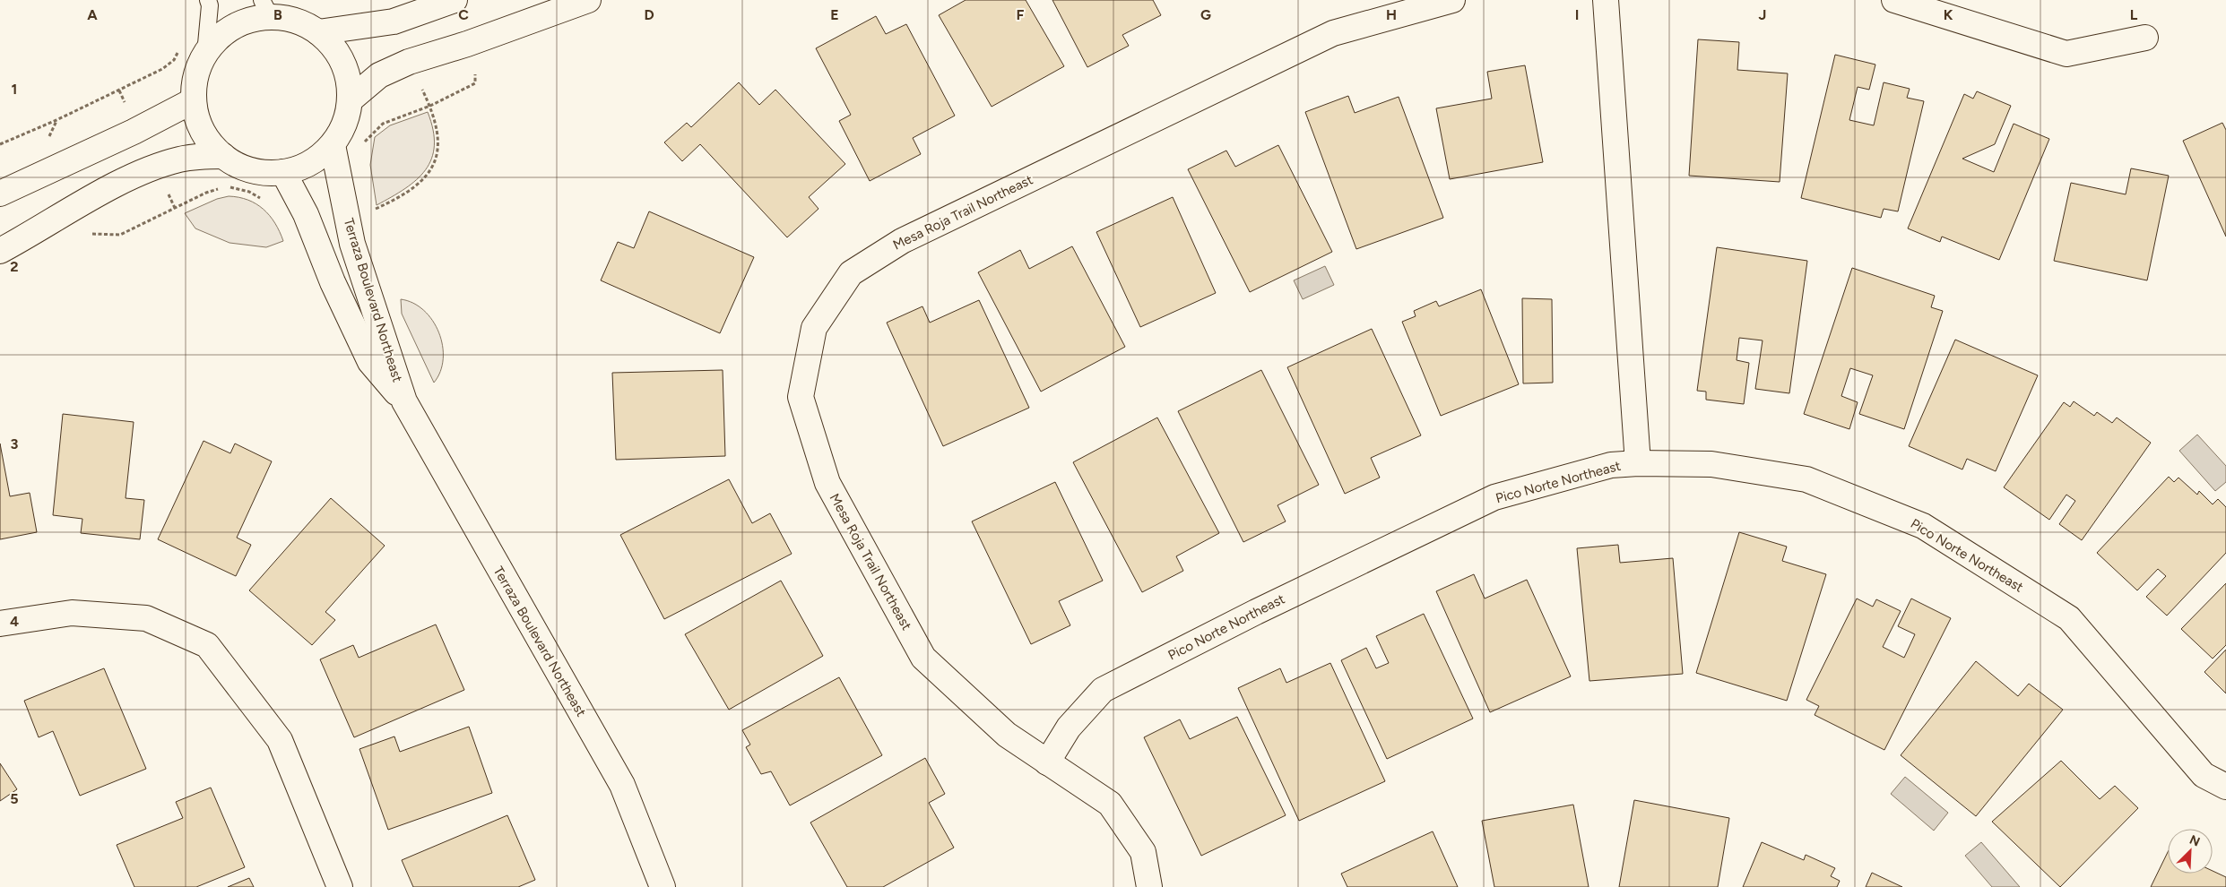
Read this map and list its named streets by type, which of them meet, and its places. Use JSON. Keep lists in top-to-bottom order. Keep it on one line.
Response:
{"streets":{"street":["Mesa Roja Trail Northeast","Terraza Boulevard Northeast","Pico Norte Northeast"]},"crossings":[["Mesa Roja Trail Northeast","Pico Norte Northeast"]],"north":"top right","grid":{"columns":["A","B","C","D","E","F","G","H","I","J","K","L"],"rows":["1","2","3","4","5"]}}
